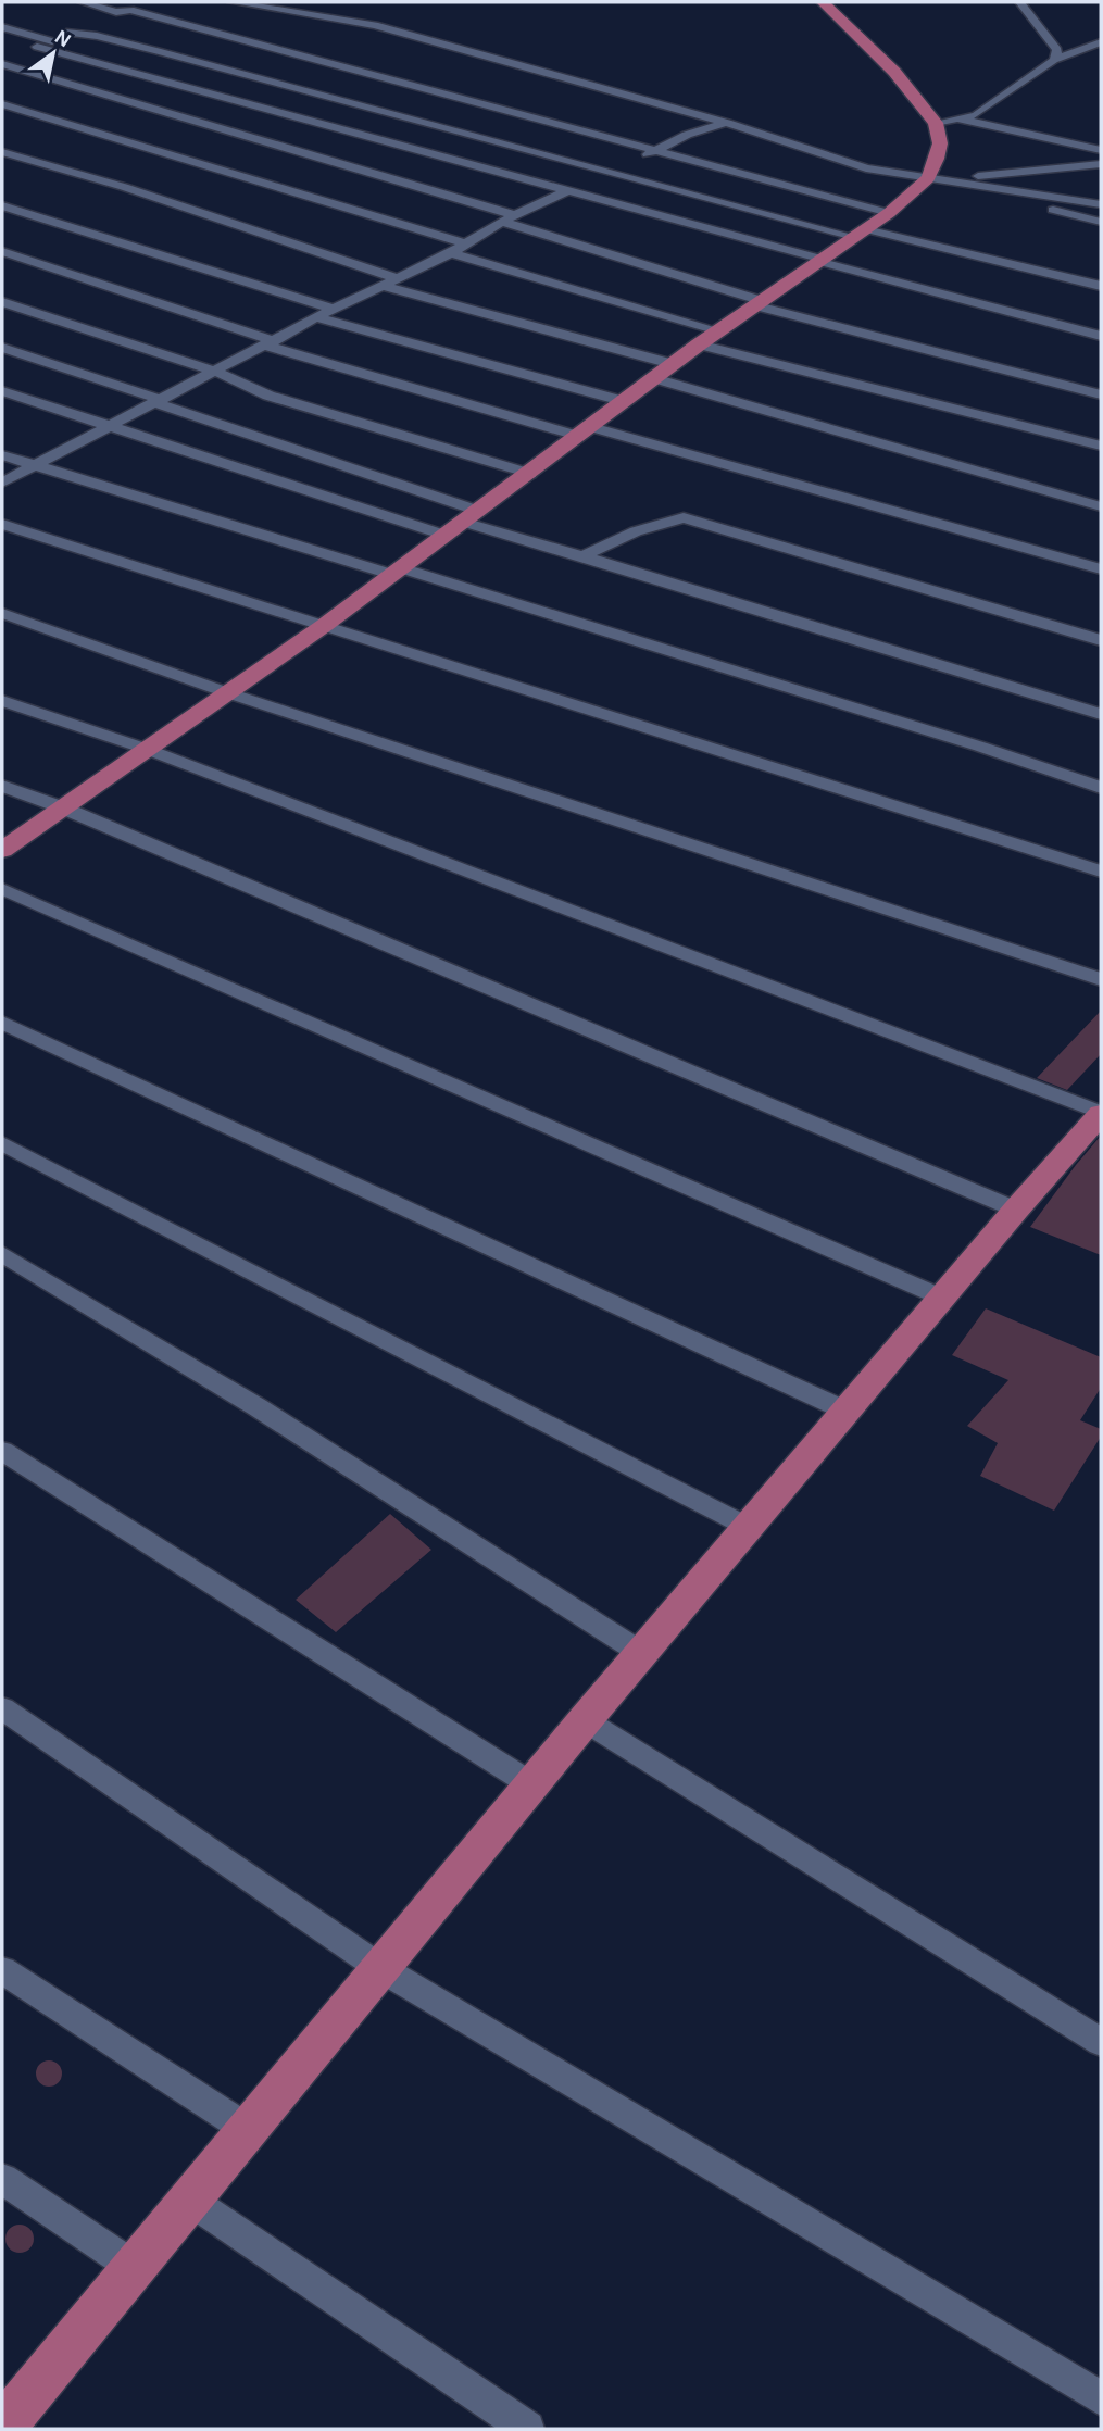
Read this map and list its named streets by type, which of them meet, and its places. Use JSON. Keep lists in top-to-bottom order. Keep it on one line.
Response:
{"north":"top right"}
